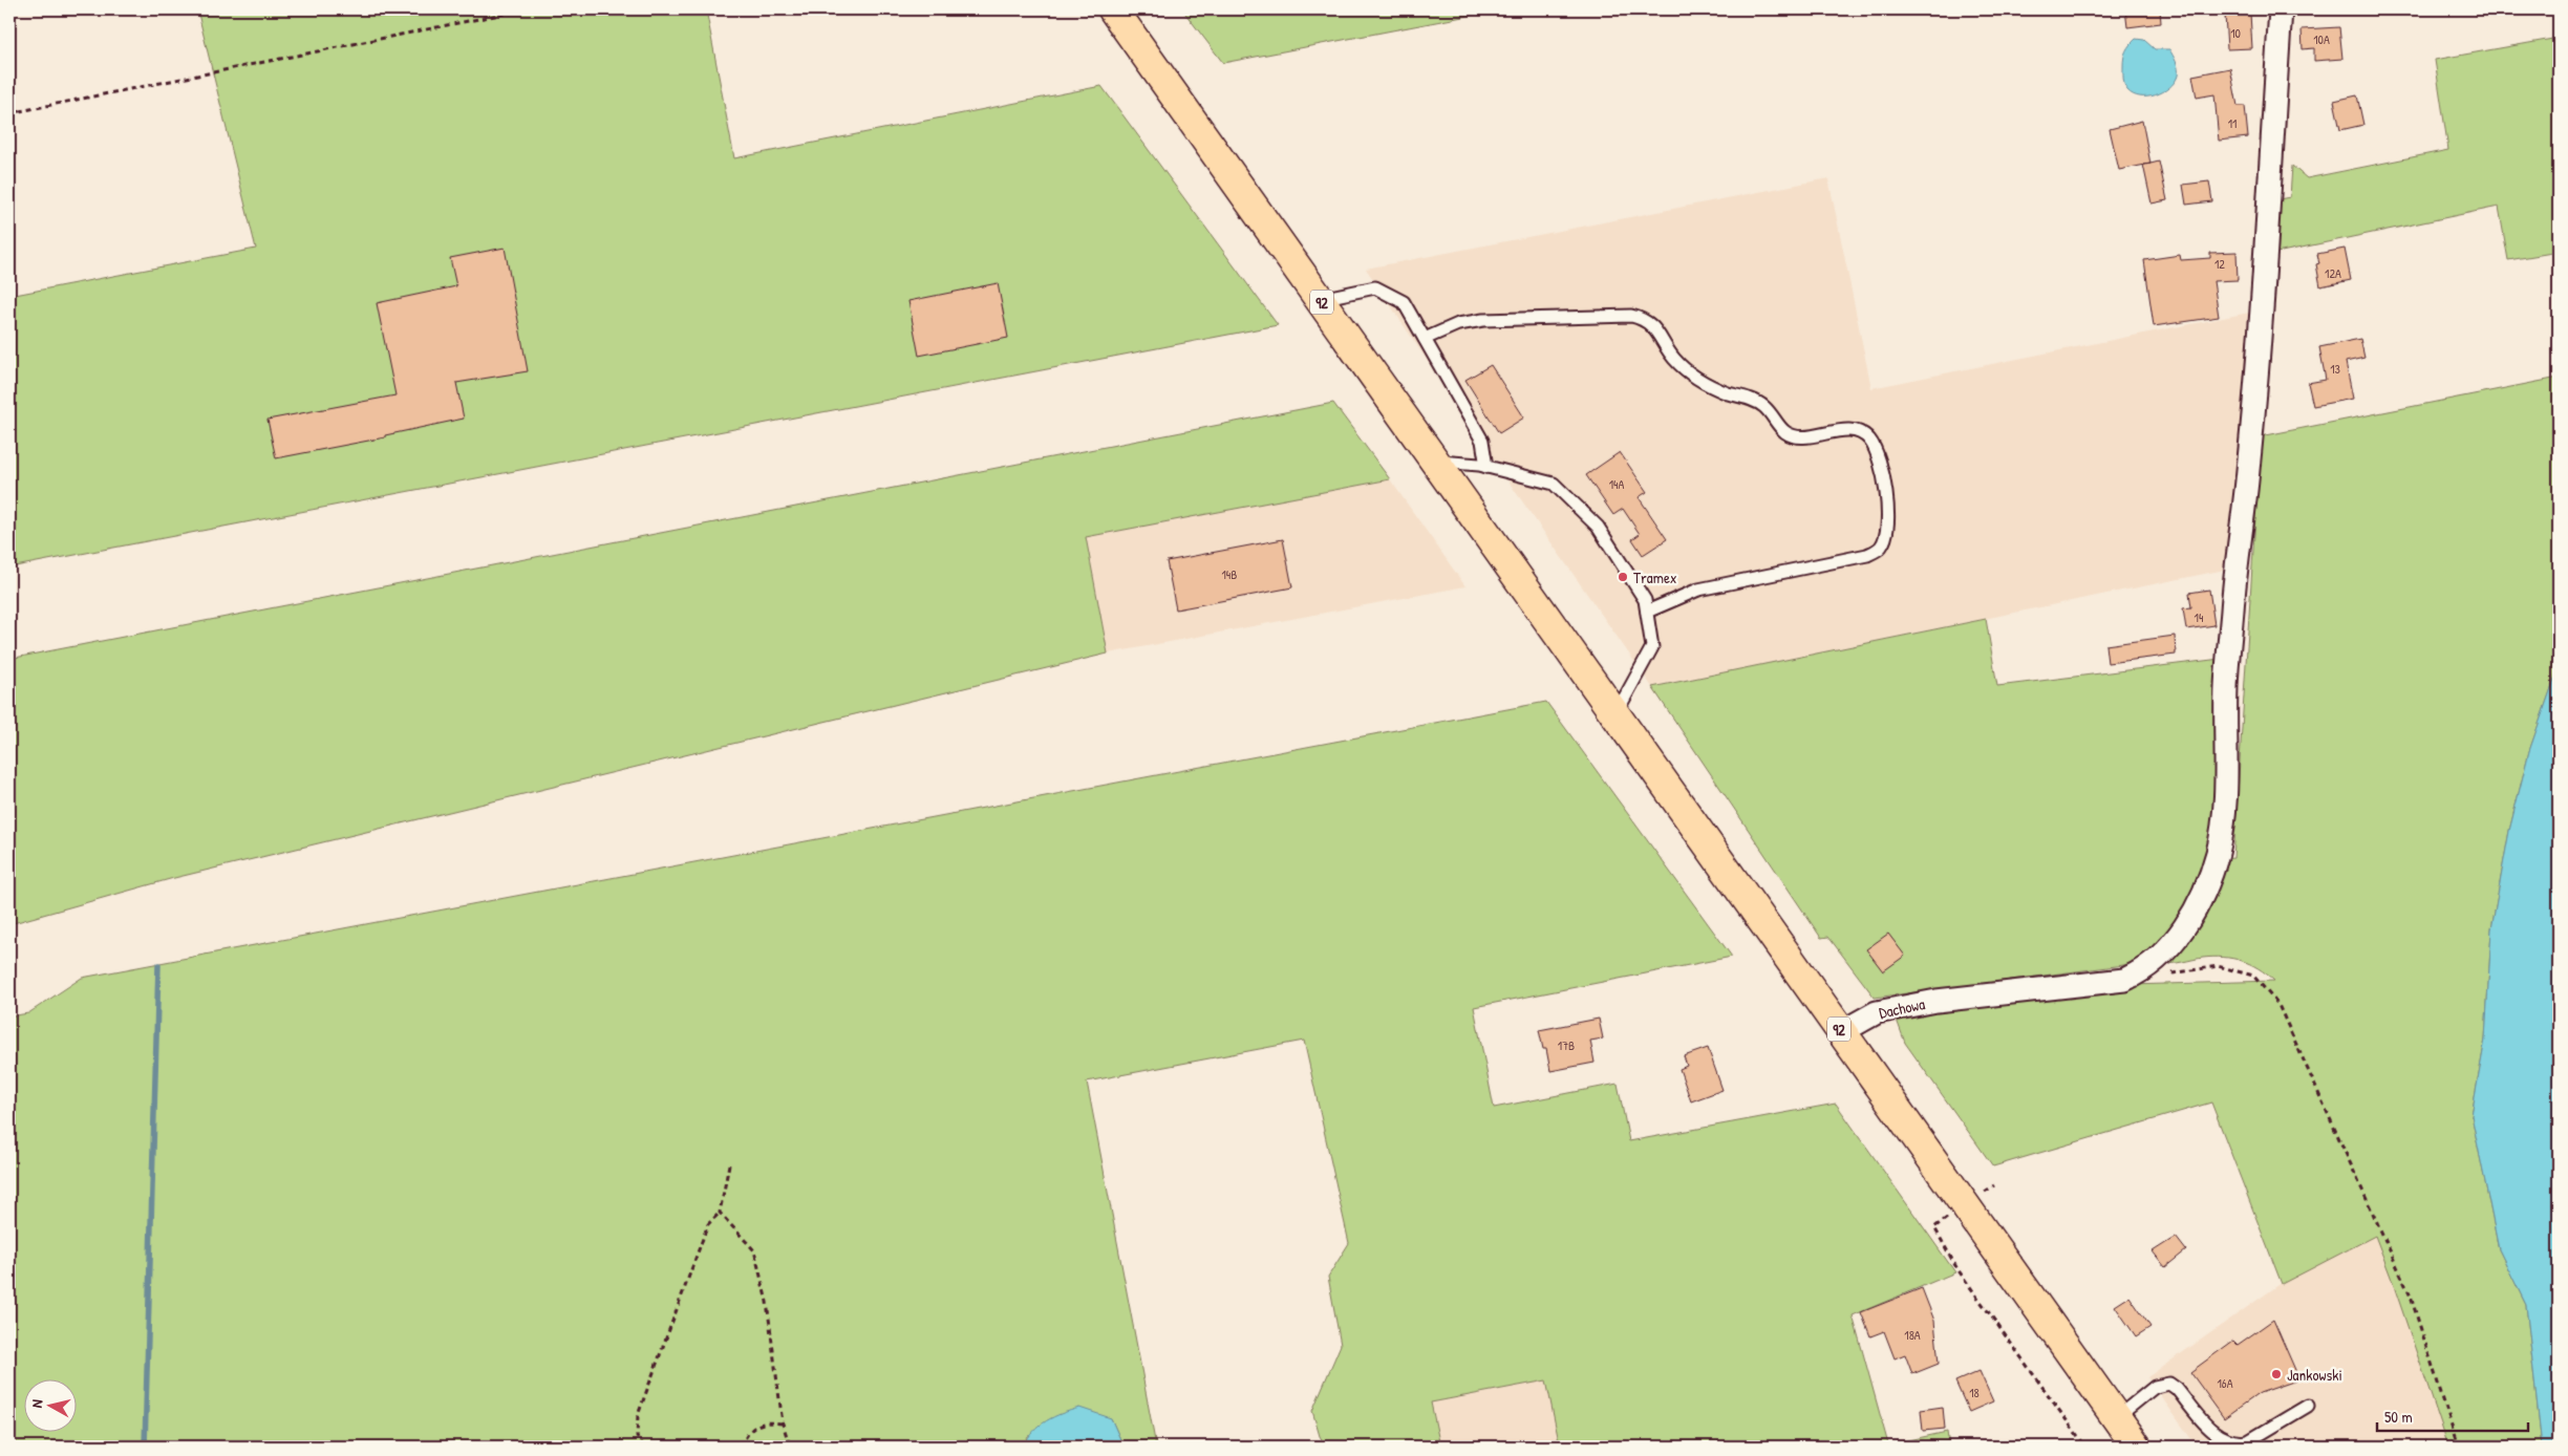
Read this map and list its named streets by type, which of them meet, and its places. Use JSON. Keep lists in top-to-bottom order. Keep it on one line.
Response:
{"streets":{"main road":["92"],"street":["Dachowa"]},"crossings":[["92","Dachowa"]],"places":["Tramex","Jankowski"],"house_numbers":["10","10A","11","12","12A","13","14A","14B","14","17B","18A","16A","18"],"scale_bar":"50 m","north":"left"}
